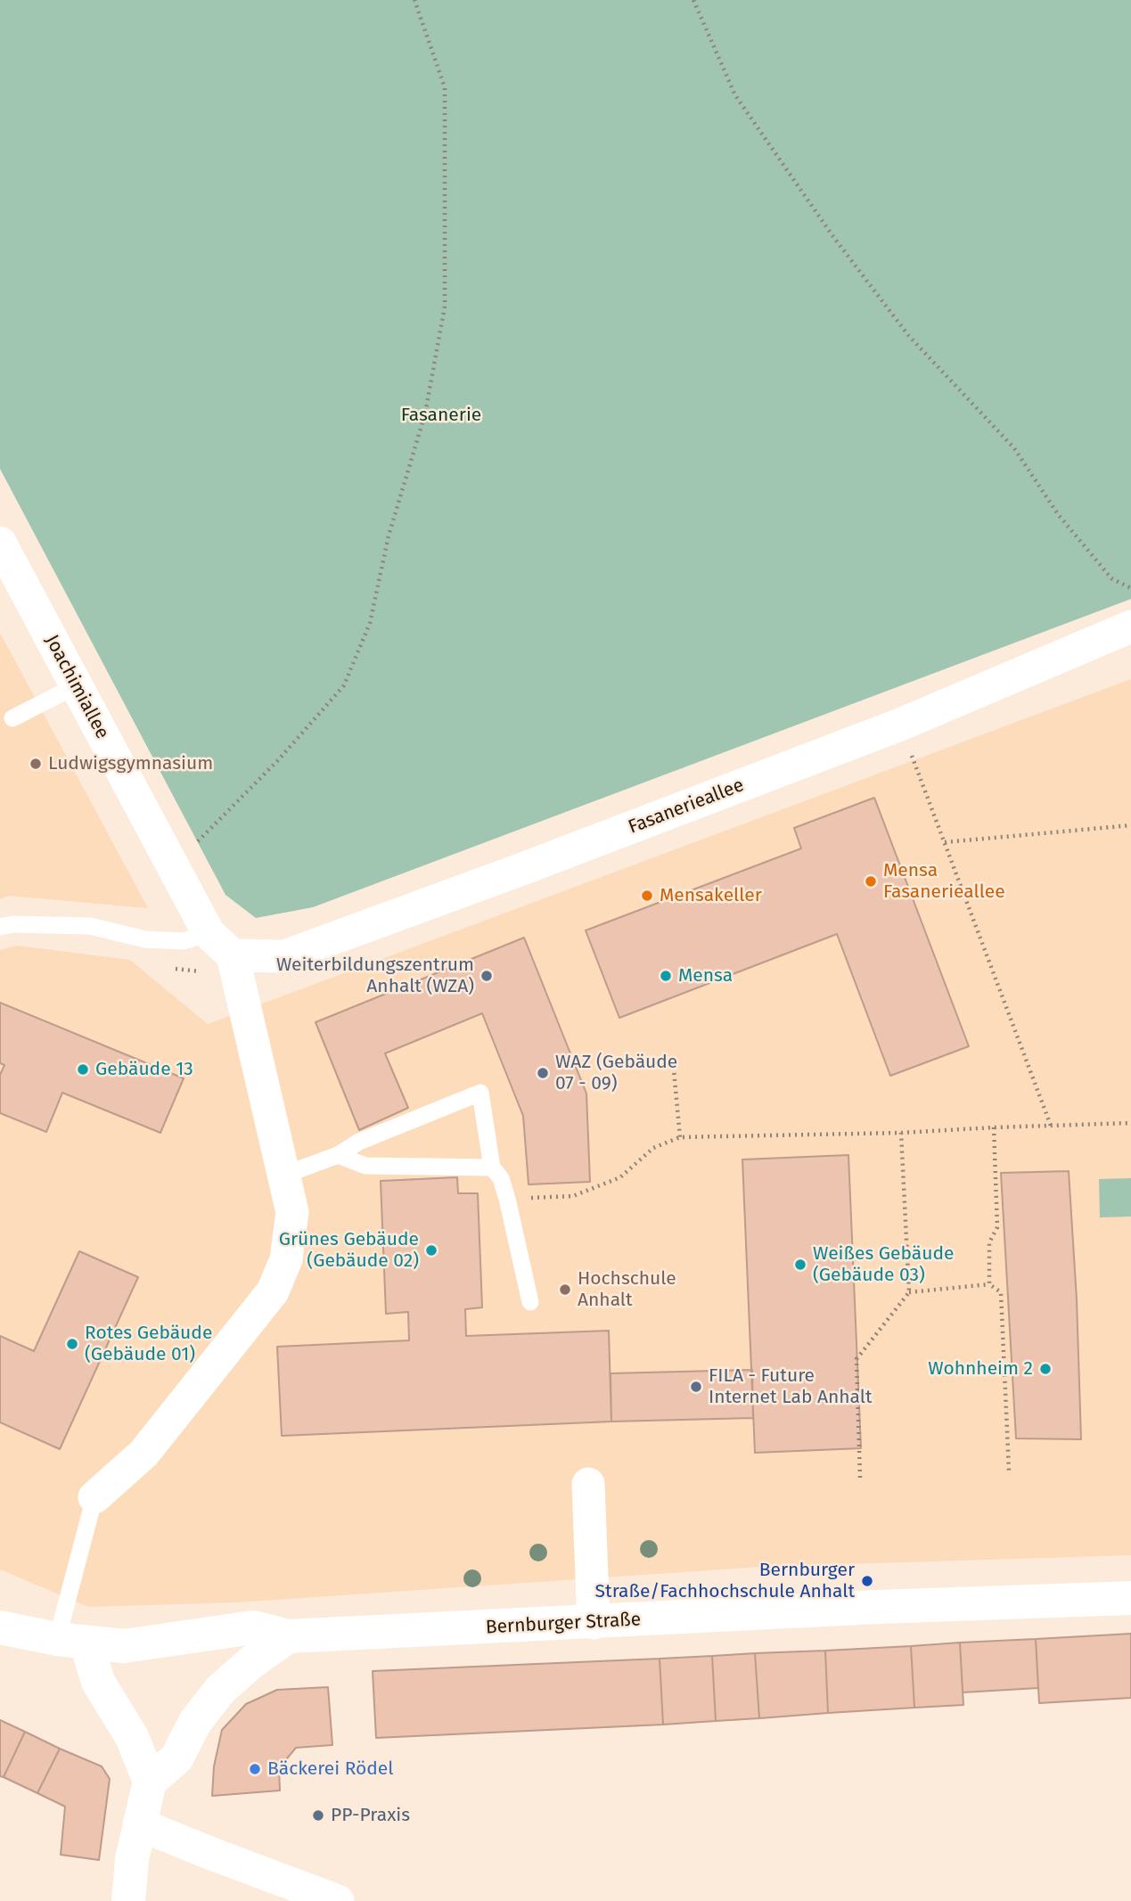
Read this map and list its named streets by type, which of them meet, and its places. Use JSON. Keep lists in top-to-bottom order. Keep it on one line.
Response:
{"streets":{"main road":["Bernburger Straße"],"street":["Joachimiallee","Fasanerieallee"]},"crossings":[["Joachimiallee","Fasanerieallee"]],"parks":["Fasanerie"],"places":["Ludwigsgymnasium","Mensa Fasanerieallee","Mensakeller","Weiterbildungszentrum Anhalt (WZA)","Mensa","Gebäude 13","WAZ (Gebäude 07 - 09)","Grünes Gebäude (Gebäude 02)","Weißes Gebäude (Gebäude 03)","Hochschule Anhalt","Rotes Gebäude (Gebäude 01)","Wohnheim 2","FILA - Future Internet Lab Anhalt","Bernburger Straße/Fachhochschule Anhalt","Bäckerei Rödel","PP-Praxis"]}
